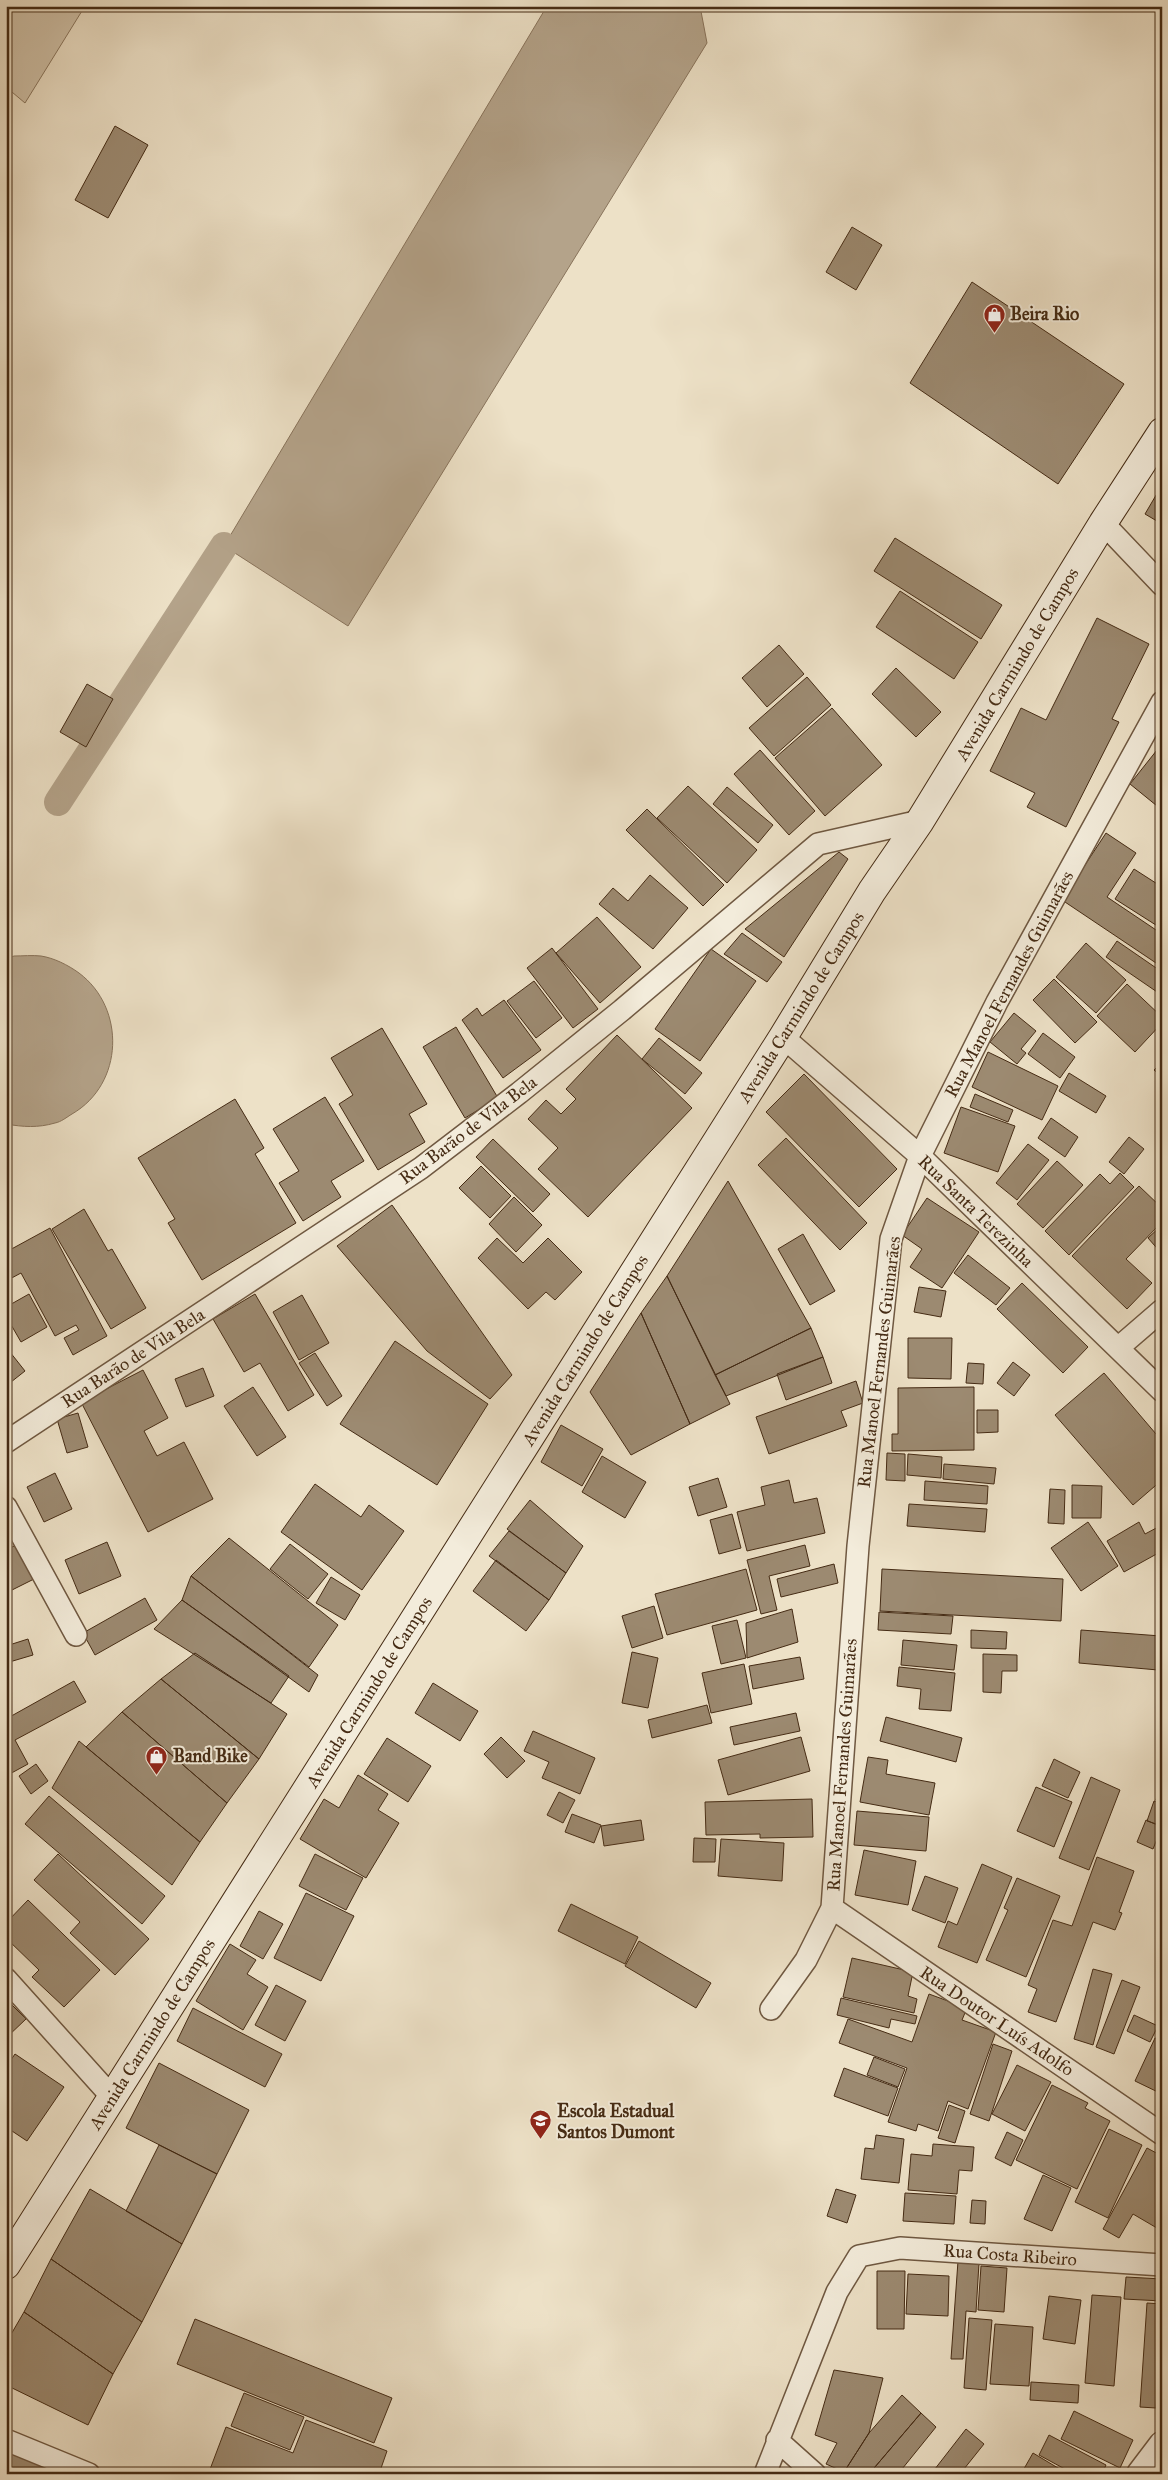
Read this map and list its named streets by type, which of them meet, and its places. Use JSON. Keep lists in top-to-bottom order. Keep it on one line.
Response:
{"streets":{"main road":["Avenida Carmindo de Campos"],"street":["Rua Manoel Fernandes Guimarães","Rua Barão de Vila Bela","Rua Santa Terezinha","Rua Doutor Luís Adolfo","Rua Costa Ribeiro"]},"crossings":[["Avenida Carmindo de Campos","Rua Barão de Vila Bela"],["Avenida Carmindo de Campos","Rua Santa Terezinha"],["Rua Manoel Fernandes Guimarães","Rua Santa Terezinha"],["Rua Manoel Fernandes Guimarães","Rua Doutor Luís Adolfo"]],"places":{"shop":["Beira Rio","Band Bike"],"school or university":["Escola Estadual Santos Dumont"]}}
